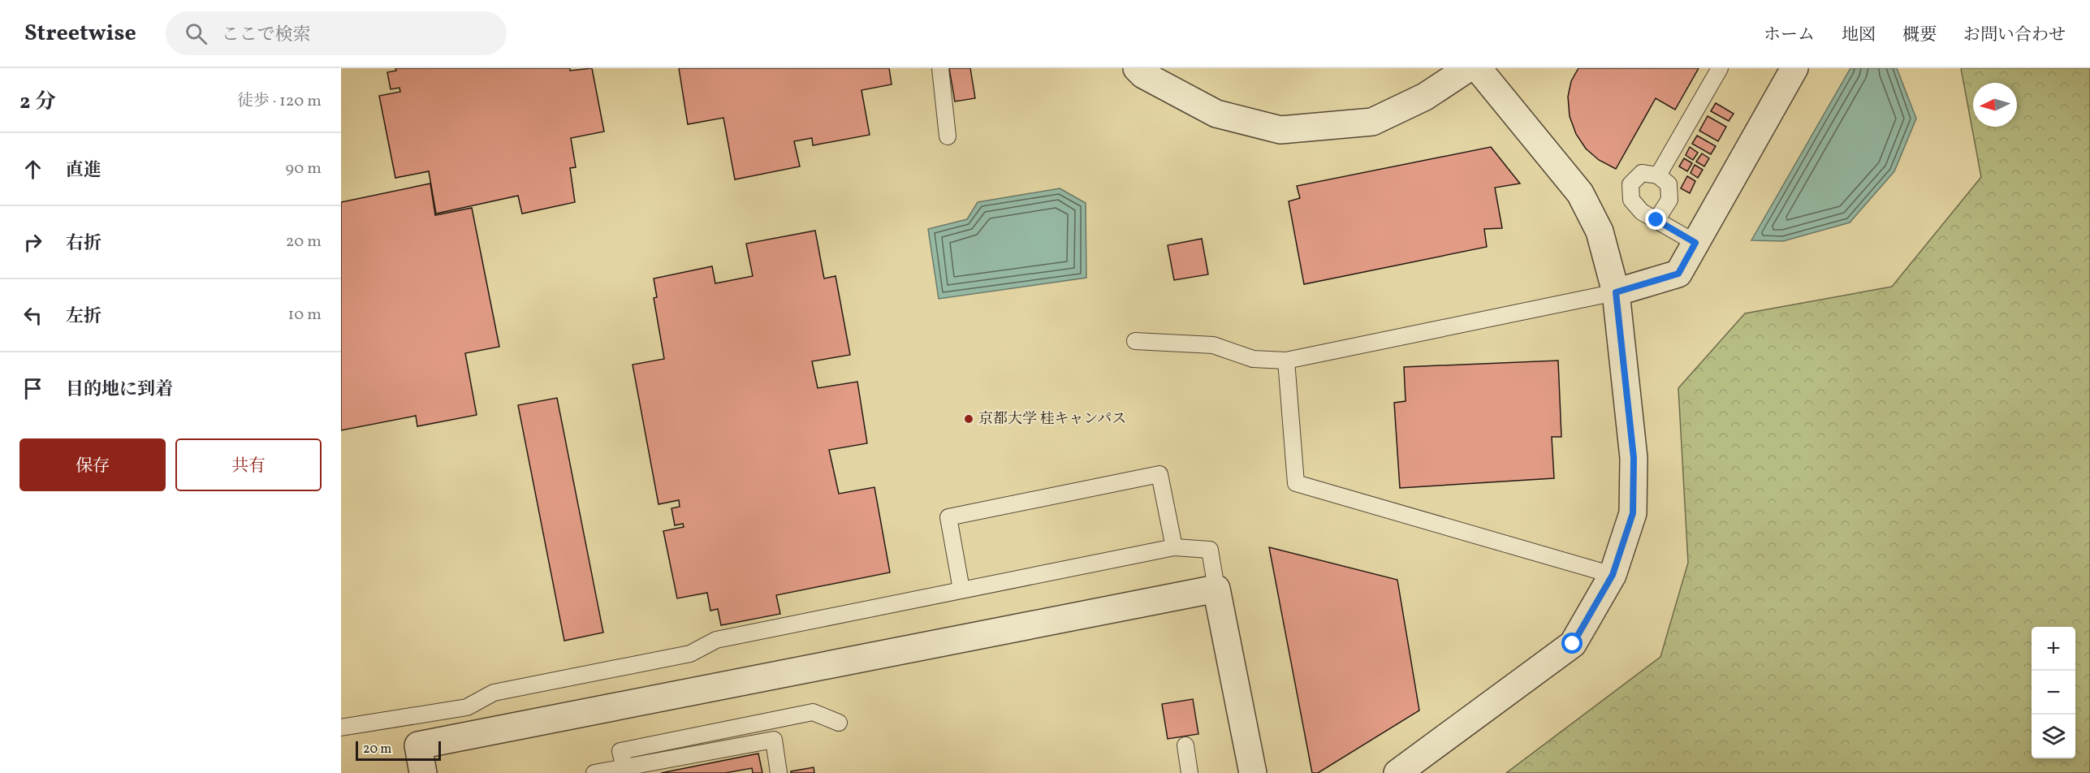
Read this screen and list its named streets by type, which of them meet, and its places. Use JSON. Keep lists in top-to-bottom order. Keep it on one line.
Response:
{"places":["京都大学 桂キャンパス"],"scale_bar":"20 m","north":"left","page":{"header":"Streetwise","search":"ここで検索","nav":["ホーム","地図","概要","お問い合わせ"],"heading":["2 分","徒歩 · 120 m"],"list":[["直進","90 m"],["右折","20 m"],["左折","10 m"],"目的地に到着"],"buttons":["保存","共有"],"map_buttons":["+","−"],"scale":"20 m"}}
